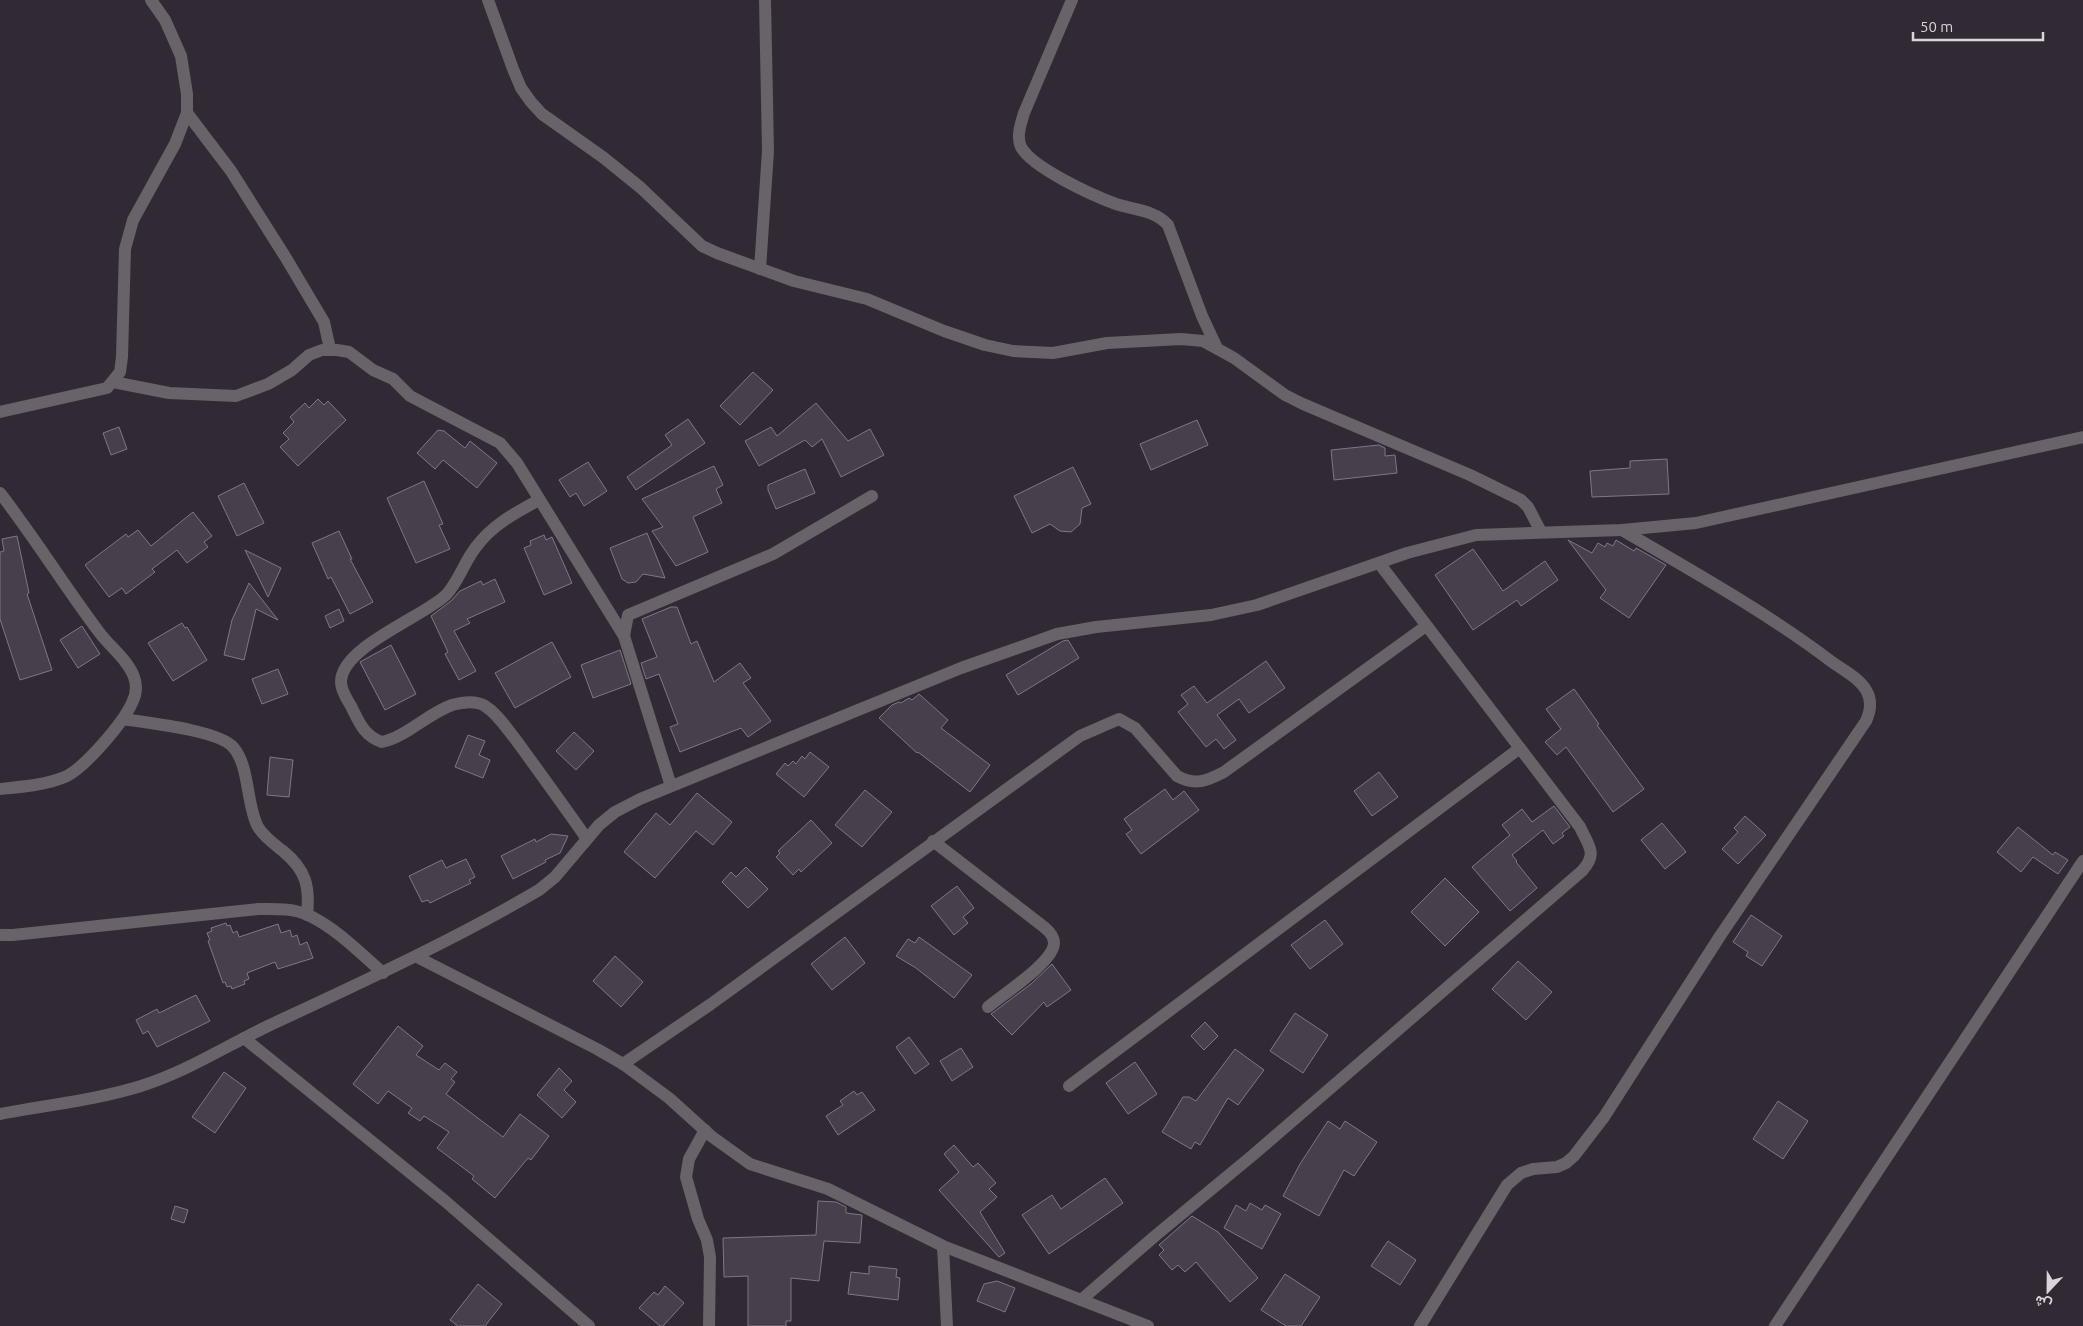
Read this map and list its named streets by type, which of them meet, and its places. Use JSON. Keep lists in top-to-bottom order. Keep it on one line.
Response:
{"scale_bar":"50 m","north":"bottom"}
